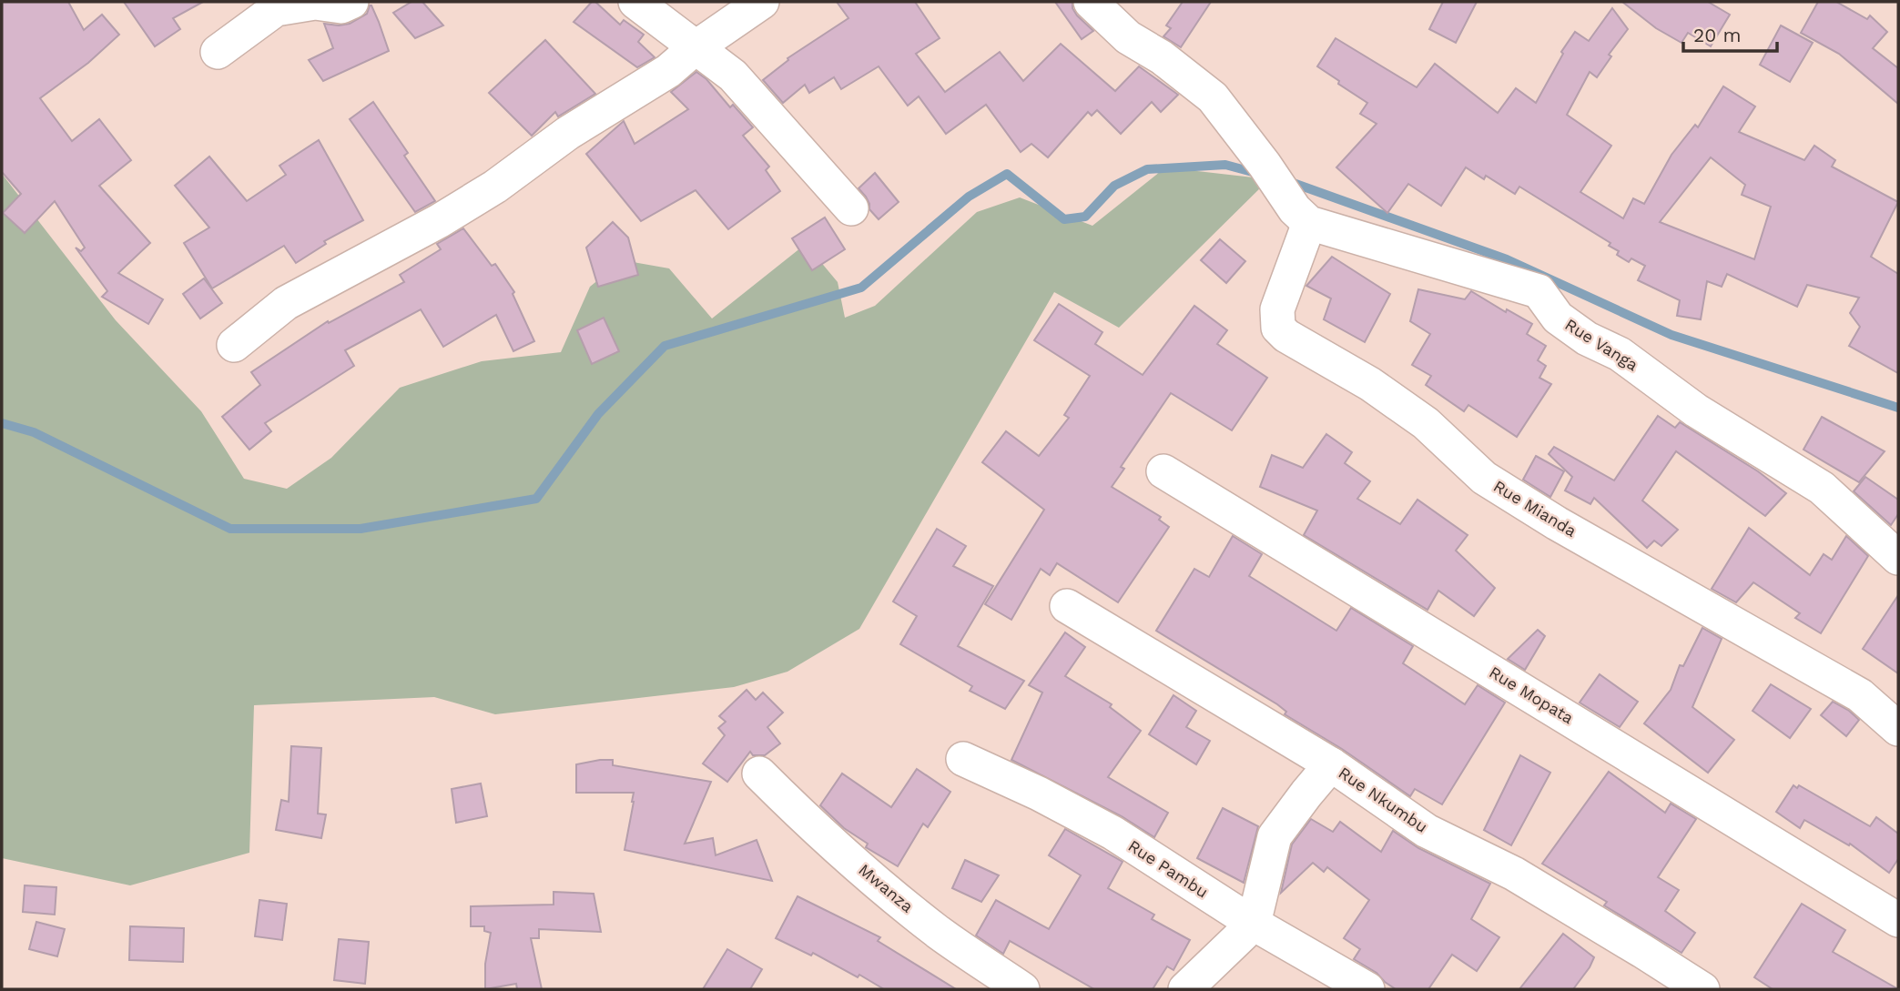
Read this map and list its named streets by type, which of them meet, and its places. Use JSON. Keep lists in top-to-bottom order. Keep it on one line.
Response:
{"streets":{"street":["Rue Vanga","Rue Mianda","Rue Mopata","Rue Nkumbu","Rue Pambu","Mwanza"]},"crossings":[["Rue Vanga","Rue Mianda"]],"scale_bar":"20 m"}
